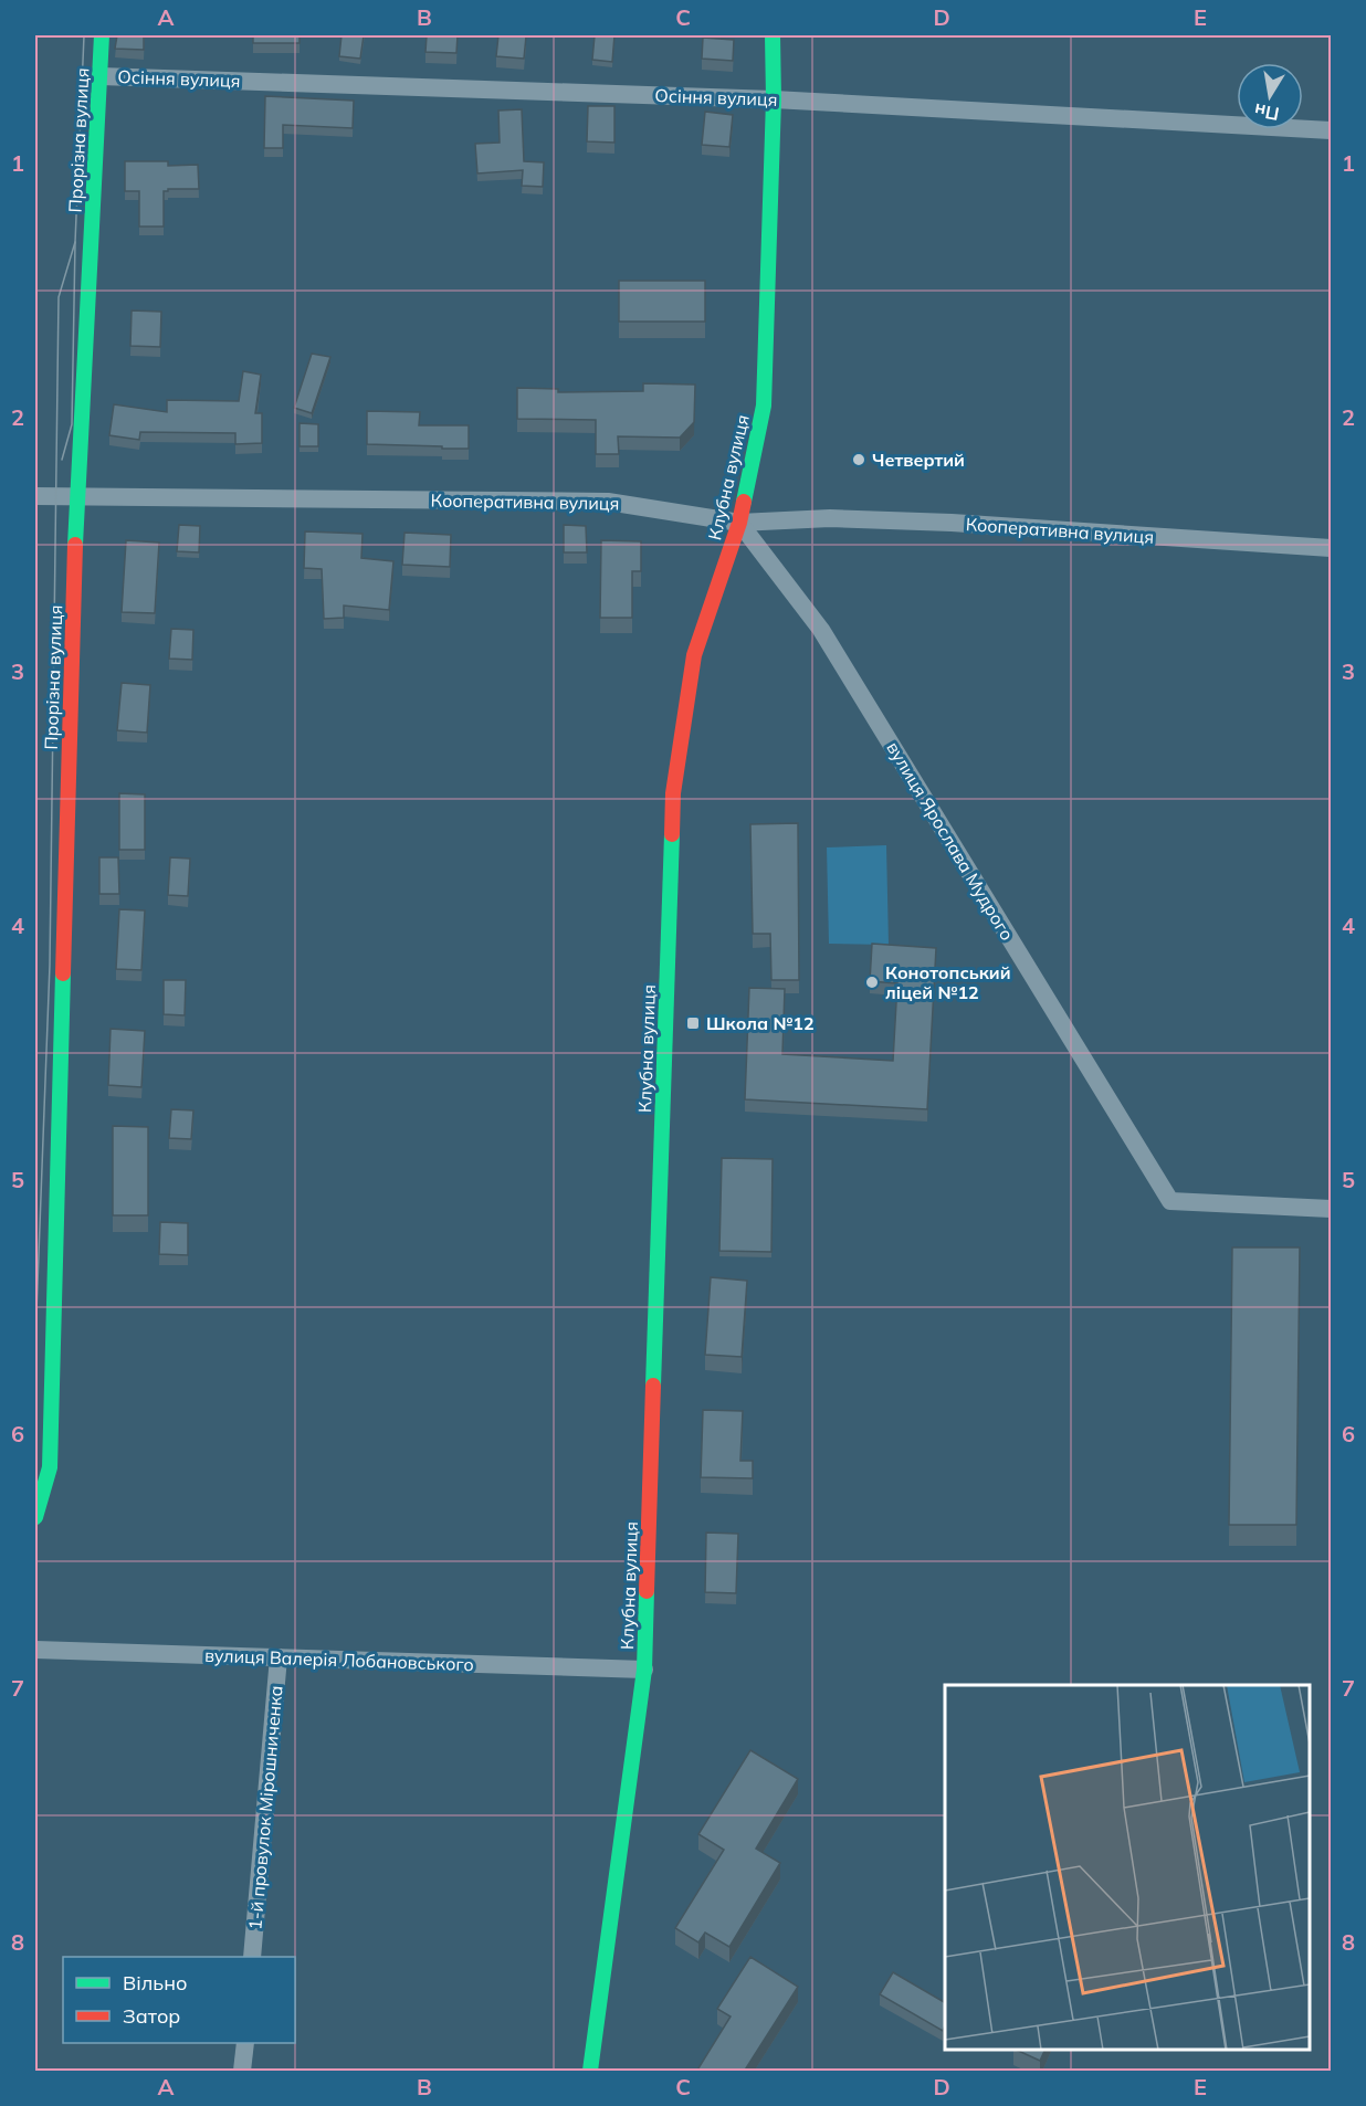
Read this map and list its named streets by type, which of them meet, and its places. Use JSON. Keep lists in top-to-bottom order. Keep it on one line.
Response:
{"streets":{"main road":["Прорізна вулиця","Клубна вулиця"],"street":["Осіння вулиця","Кооперативна вулиця","вулиця Ярослава Мудрого","вулиця Валерія Лобановського","1-й провулок Мірошниченка"]},"crossings":[["Осіння вулиця","Прорізна вулиця"],["Осіння вулиця","Клубна вулиця"],["Прорізна вулиця","Кооперативна вулиця"],["Клубна вулиця","Кооперативна вулиця"],["Клубна вулиця","вулиця Ярослава Мудрого"],["Клубна вулиця","вулиця Валерія Лобановського"],["Кооперативна вулиця","вулиця Ярослава Мудрого"],["вулиця Валерія Лобановського","1-й провулок Мірошниченка"]],"places":{"other":["Четвертий","Конотопський ліцей №12"],"transit":["Школа №12"]},"legend":["Вільно","Затор"],"north":"bottom","grid":{"columns":["A","B","C","D","E"],"rows":["1","2","3","4","5","6","7","8"]}}
